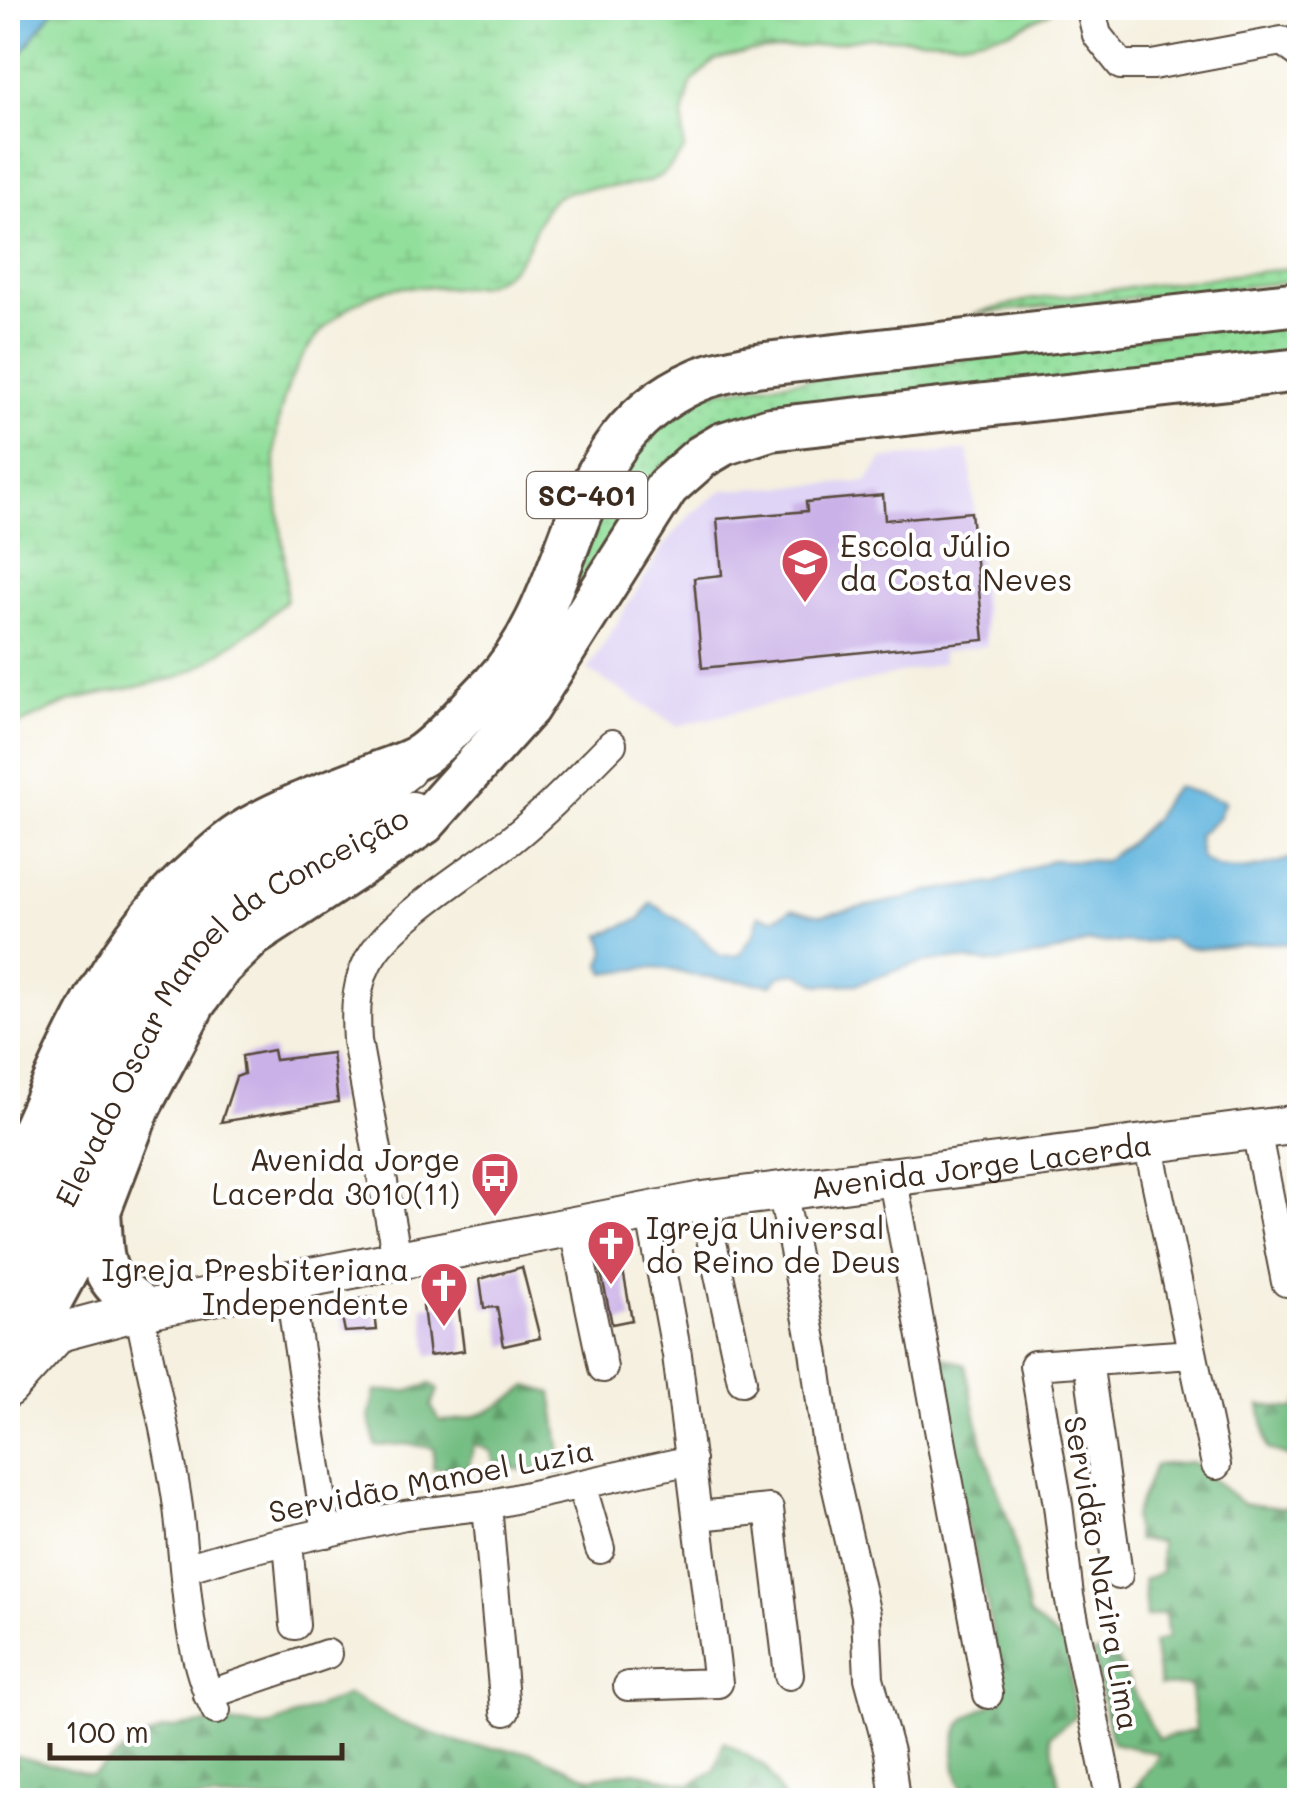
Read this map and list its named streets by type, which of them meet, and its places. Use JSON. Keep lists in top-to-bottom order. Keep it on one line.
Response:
{"streets":{"highway":["SC-401"],"main road":["Elevado Oscar Manoel da Conceição","Avenida Jorge Lacerda"],"street":["Servidão Manoel Luzia","Servidão Nazira Lima"]},"crossings":[["SC-401","Elevado Oscar Manoel da Conceição"],["SC-401","Avenida Jorge Lacerda"],["Elevado Oscar Manoel da Conceição","Avenida Jorge Lacerda"]],"places":{"school or university":["Escola Júlio da Costa Neves"],"bus stop":["Avenida Jorge Lacerda 3010(11)"],"church":["Igreja Universal do Reino de Deus","Igreja Presbiteriana Independente"]},"scale_bar":"100 m"}
